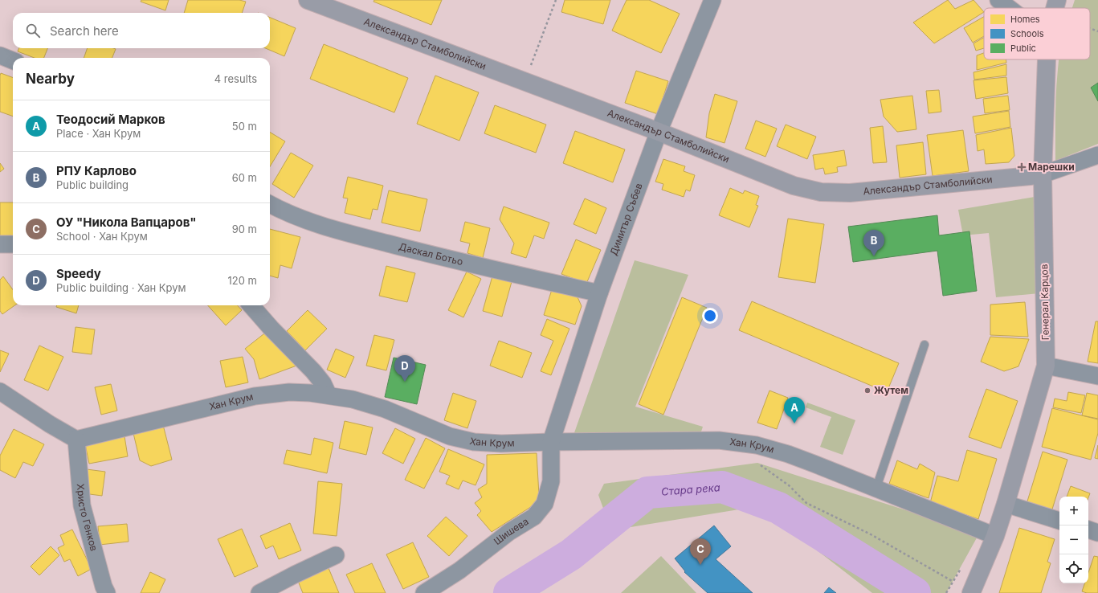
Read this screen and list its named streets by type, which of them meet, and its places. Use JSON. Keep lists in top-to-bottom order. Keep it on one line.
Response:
{"streets":{"street":["Александър Стамболийски","Димитър Събев","Даскал Ботьо","Генерал Карцов","Хан Крум","Христо Генков","Шишева"]},"crossings":[["Александър Стамболийски","Димитър Събев"],["Александър Стамболийски","Генерал Карцов"],["Димитър Събев","Даскал Ботьо"],["Димитър Събев","Хан Крум"],["Димитър Събев","Шишева"],["Генерал Карцов","Хан Крум"],["Хан Крум","Христо Генков"],["Хан Крум","Шишева"]],"water":["Стара река"],"places":{"health":["Марешки"],"other":["Жутем"]},"legend":["Homes","Schools","Public"],"page":{"search":"Search here","heading":["Nearby","4 results"],"list":[{"mark":"A","name":"Теодосий Марков","note":"Place · Хан Крум","value":"50 m"},{"mark":"B","name":"РПУ Карлово","note":"Public building","value":"60 m"},{"mark":"C","name":"ОУ \"Никола Вапцаров\"","note":"School · Хан Крум","value":"90 m"},{"mark":"D","name":"Speedy","note":"Public building · Хан Крум","value":"120 m"}],"pins":["B","D","A","C"],"map_buttons":["+","−"]}}
